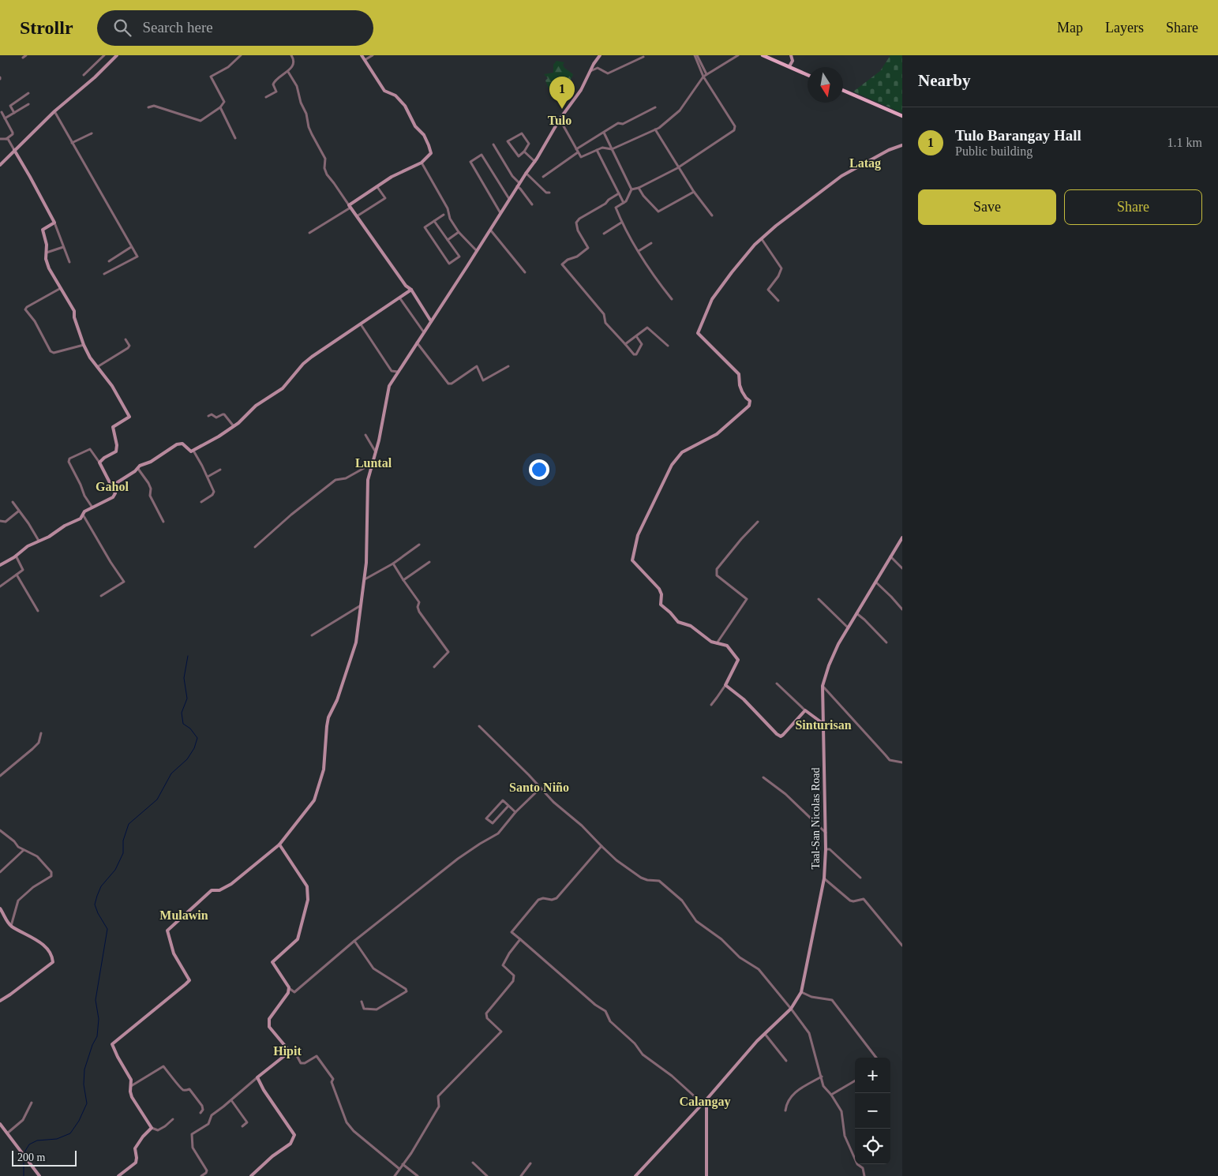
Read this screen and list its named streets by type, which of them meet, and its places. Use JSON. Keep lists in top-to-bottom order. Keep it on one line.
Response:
{"streets":{"street":["Taal-San Nicolas Road"]},"districts":["Tulo","Latag","Luntal","Gahol","Sinturisan","Santo Niño","Mulawin","Hipit","Calangay"],"scale_bar":"200 m","north":"bottom","page":{"header":"Strollr","search":"Search here","nav":["Map","Layers","Share"],"heading":"Nearby","pins":"1","list":[{"mark":"1","name":"Tulo Barangay Hall","note":"Public building","value":"1.1 km"}],"buttons":["Save","Share"],"map_buttons":["+","−"],"scale":"200 m"}}
